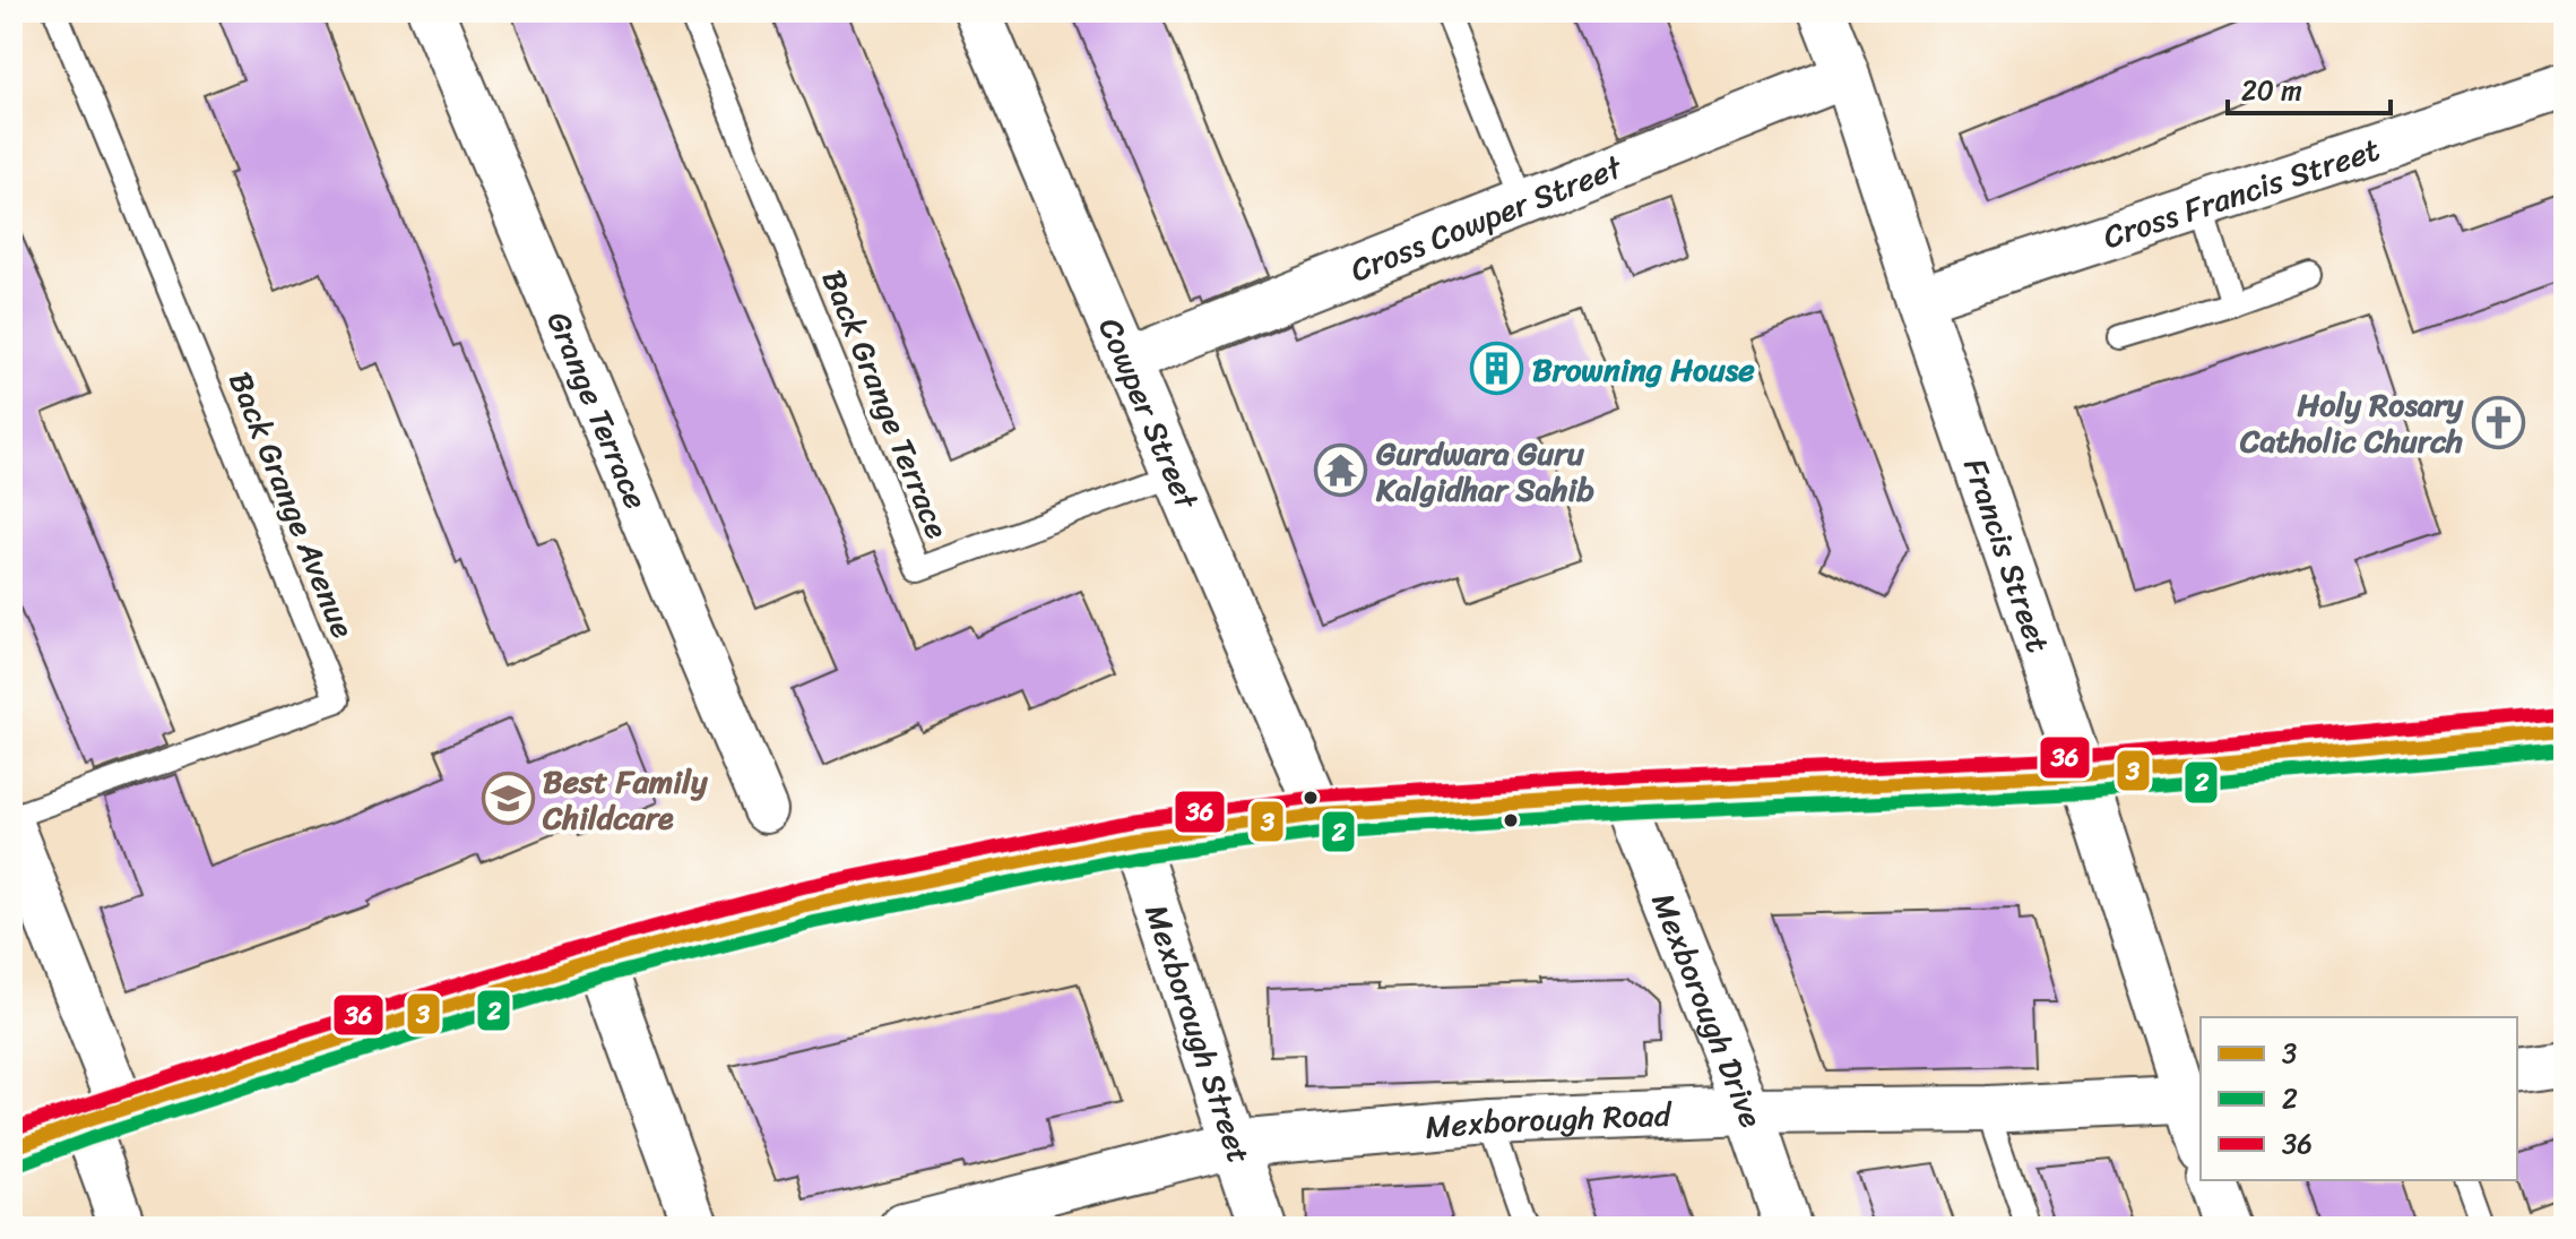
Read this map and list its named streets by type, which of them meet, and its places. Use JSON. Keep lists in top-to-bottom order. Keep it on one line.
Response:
{"streets":{"street":["Cross Francis Street","Cross Cowper Street","Grange Terrace","Cowper Street","Francis Street","Mexborough Drive","Mexborough Street","Mexborough Road"],"lane":["Back Grange Terrace","Back Grange Avenue"]},"crossings":[["Cross Francis Street","Francis Street"],["Cross Cowper Street","Cowper Street"],["Cross Cowper Street","Francis Street"],["Back Grange Terrace","Cowper Street"],["Francis Street","Mexborough Road"],["Mexborough Drive","Mexborough Road"],["Mexborough Street","Mexborough Road"]],"places":{"building":["Browning House"],"church":["Holy Rosary Catholic Church"],"temple":["Gurdwara Guru Kalgidhar Sahib"],"school or university":["Best Family Childcare"]},"lines":["transit line 36","transit line 3","transit line 2"],"legend":["3","2","36"],"scale_bar":"20 m"}
